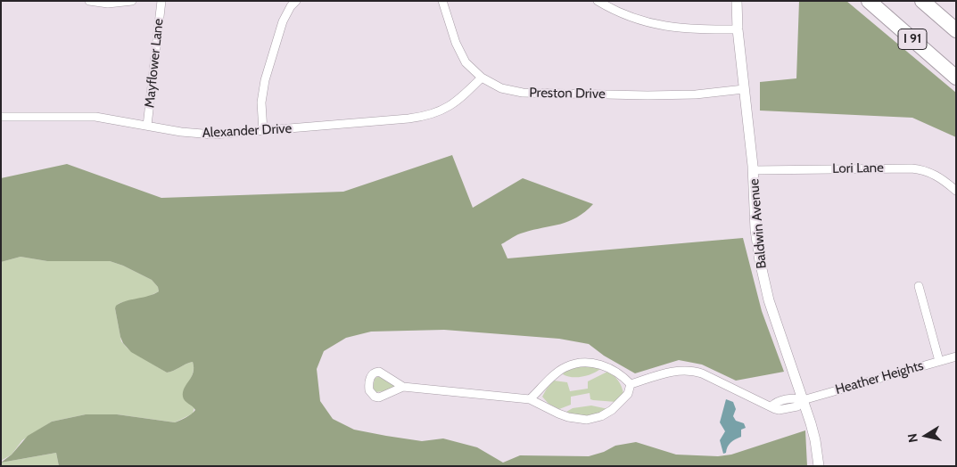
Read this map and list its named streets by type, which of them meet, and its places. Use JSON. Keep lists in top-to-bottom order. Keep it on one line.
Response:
{"streets":{"highway":["I 91"],"street":["Mayflower Lane","Preston Drive","Alexander Drive","Lori Lane","Baldwin Avenue","Heather Heights"]},"crossings":[["Mayflower Lane","Alexander Drive"],["Preston Drive","Alexander Drive"],["Preston Drive","Baldwin Avenue"],["Lori Lane","Baldwin Avenue"],["Baldwin Avenue","Heather Heights"]],"north":"left"}
